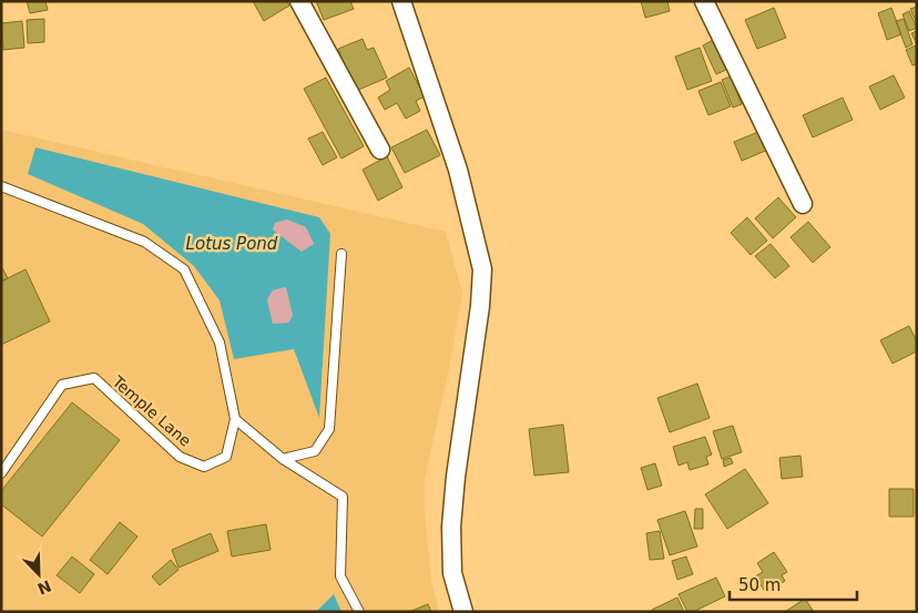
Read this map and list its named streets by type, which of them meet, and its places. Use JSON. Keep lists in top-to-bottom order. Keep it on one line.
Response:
{"streets":{"lane":["Temple Lane"]},"water":["Lotus Pond"],"scale_bar":"50 m","north":"bottom right"}
